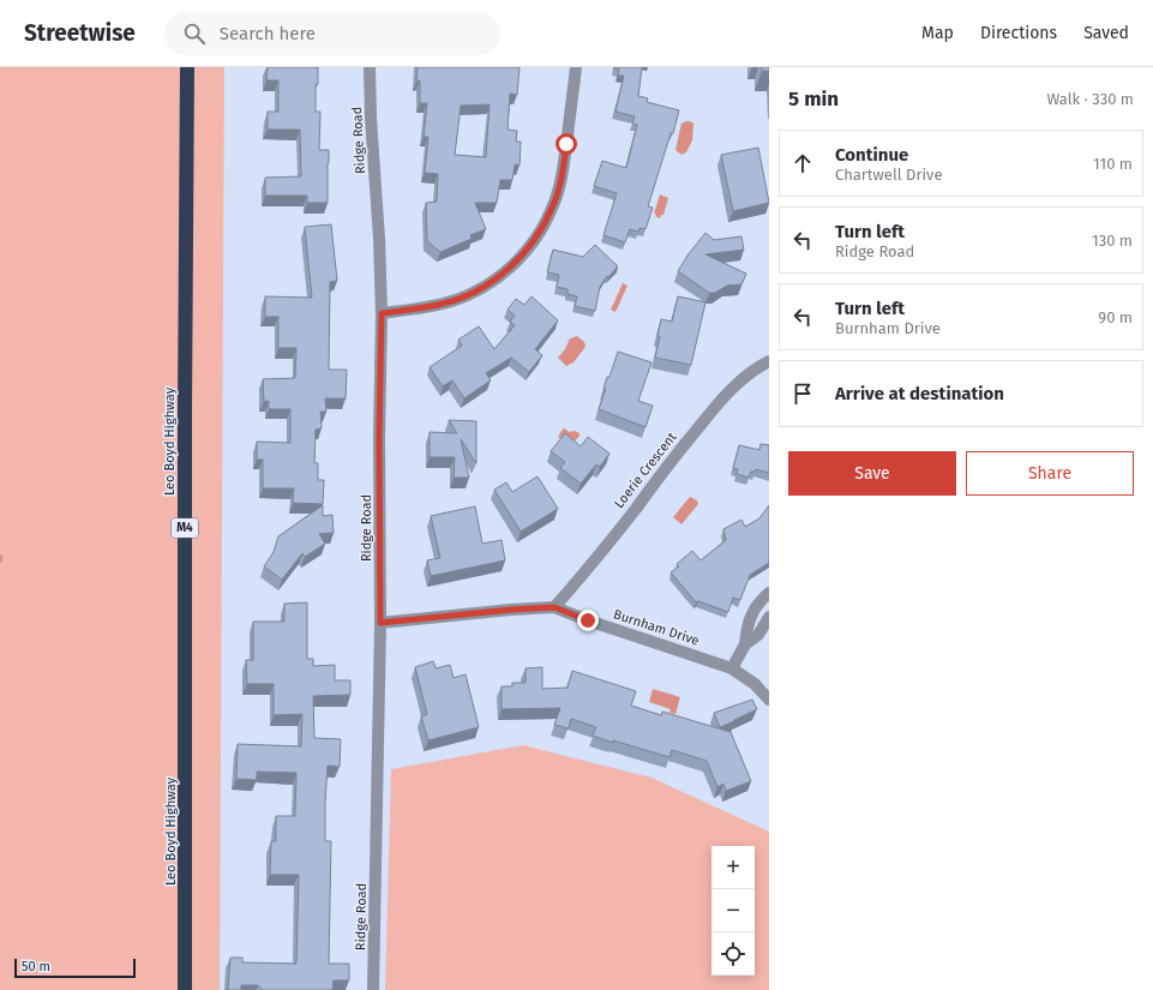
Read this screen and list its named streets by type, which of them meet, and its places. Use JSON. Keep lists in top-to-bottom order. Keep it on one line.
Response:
{"streets":{"highway":["Leo Boyd Highway","M4"],"street":["Ridge Road","Loerie Crescent","Burnham Drive"]},"crossings":[["Ridge Road","Burnham Drive"],["Loerie Crescent","Burnham Drive"]],"scale_bar":"50 m","page":{"header":"Streetwise","search":"Search here","nav":["Map","Directions","Saved"],"heading":["5 min","Walk · 330 m"],"list":[["Continue","Chartwell Drive","110 m"],["Turn left","Ridge Road","130 m"],["Turn left","Burnham Drive","90 m"],"Arrive at destination"],"buttons":["Save","Share"],"map_buttons":["+","−"],"scale":"50 m"}}
